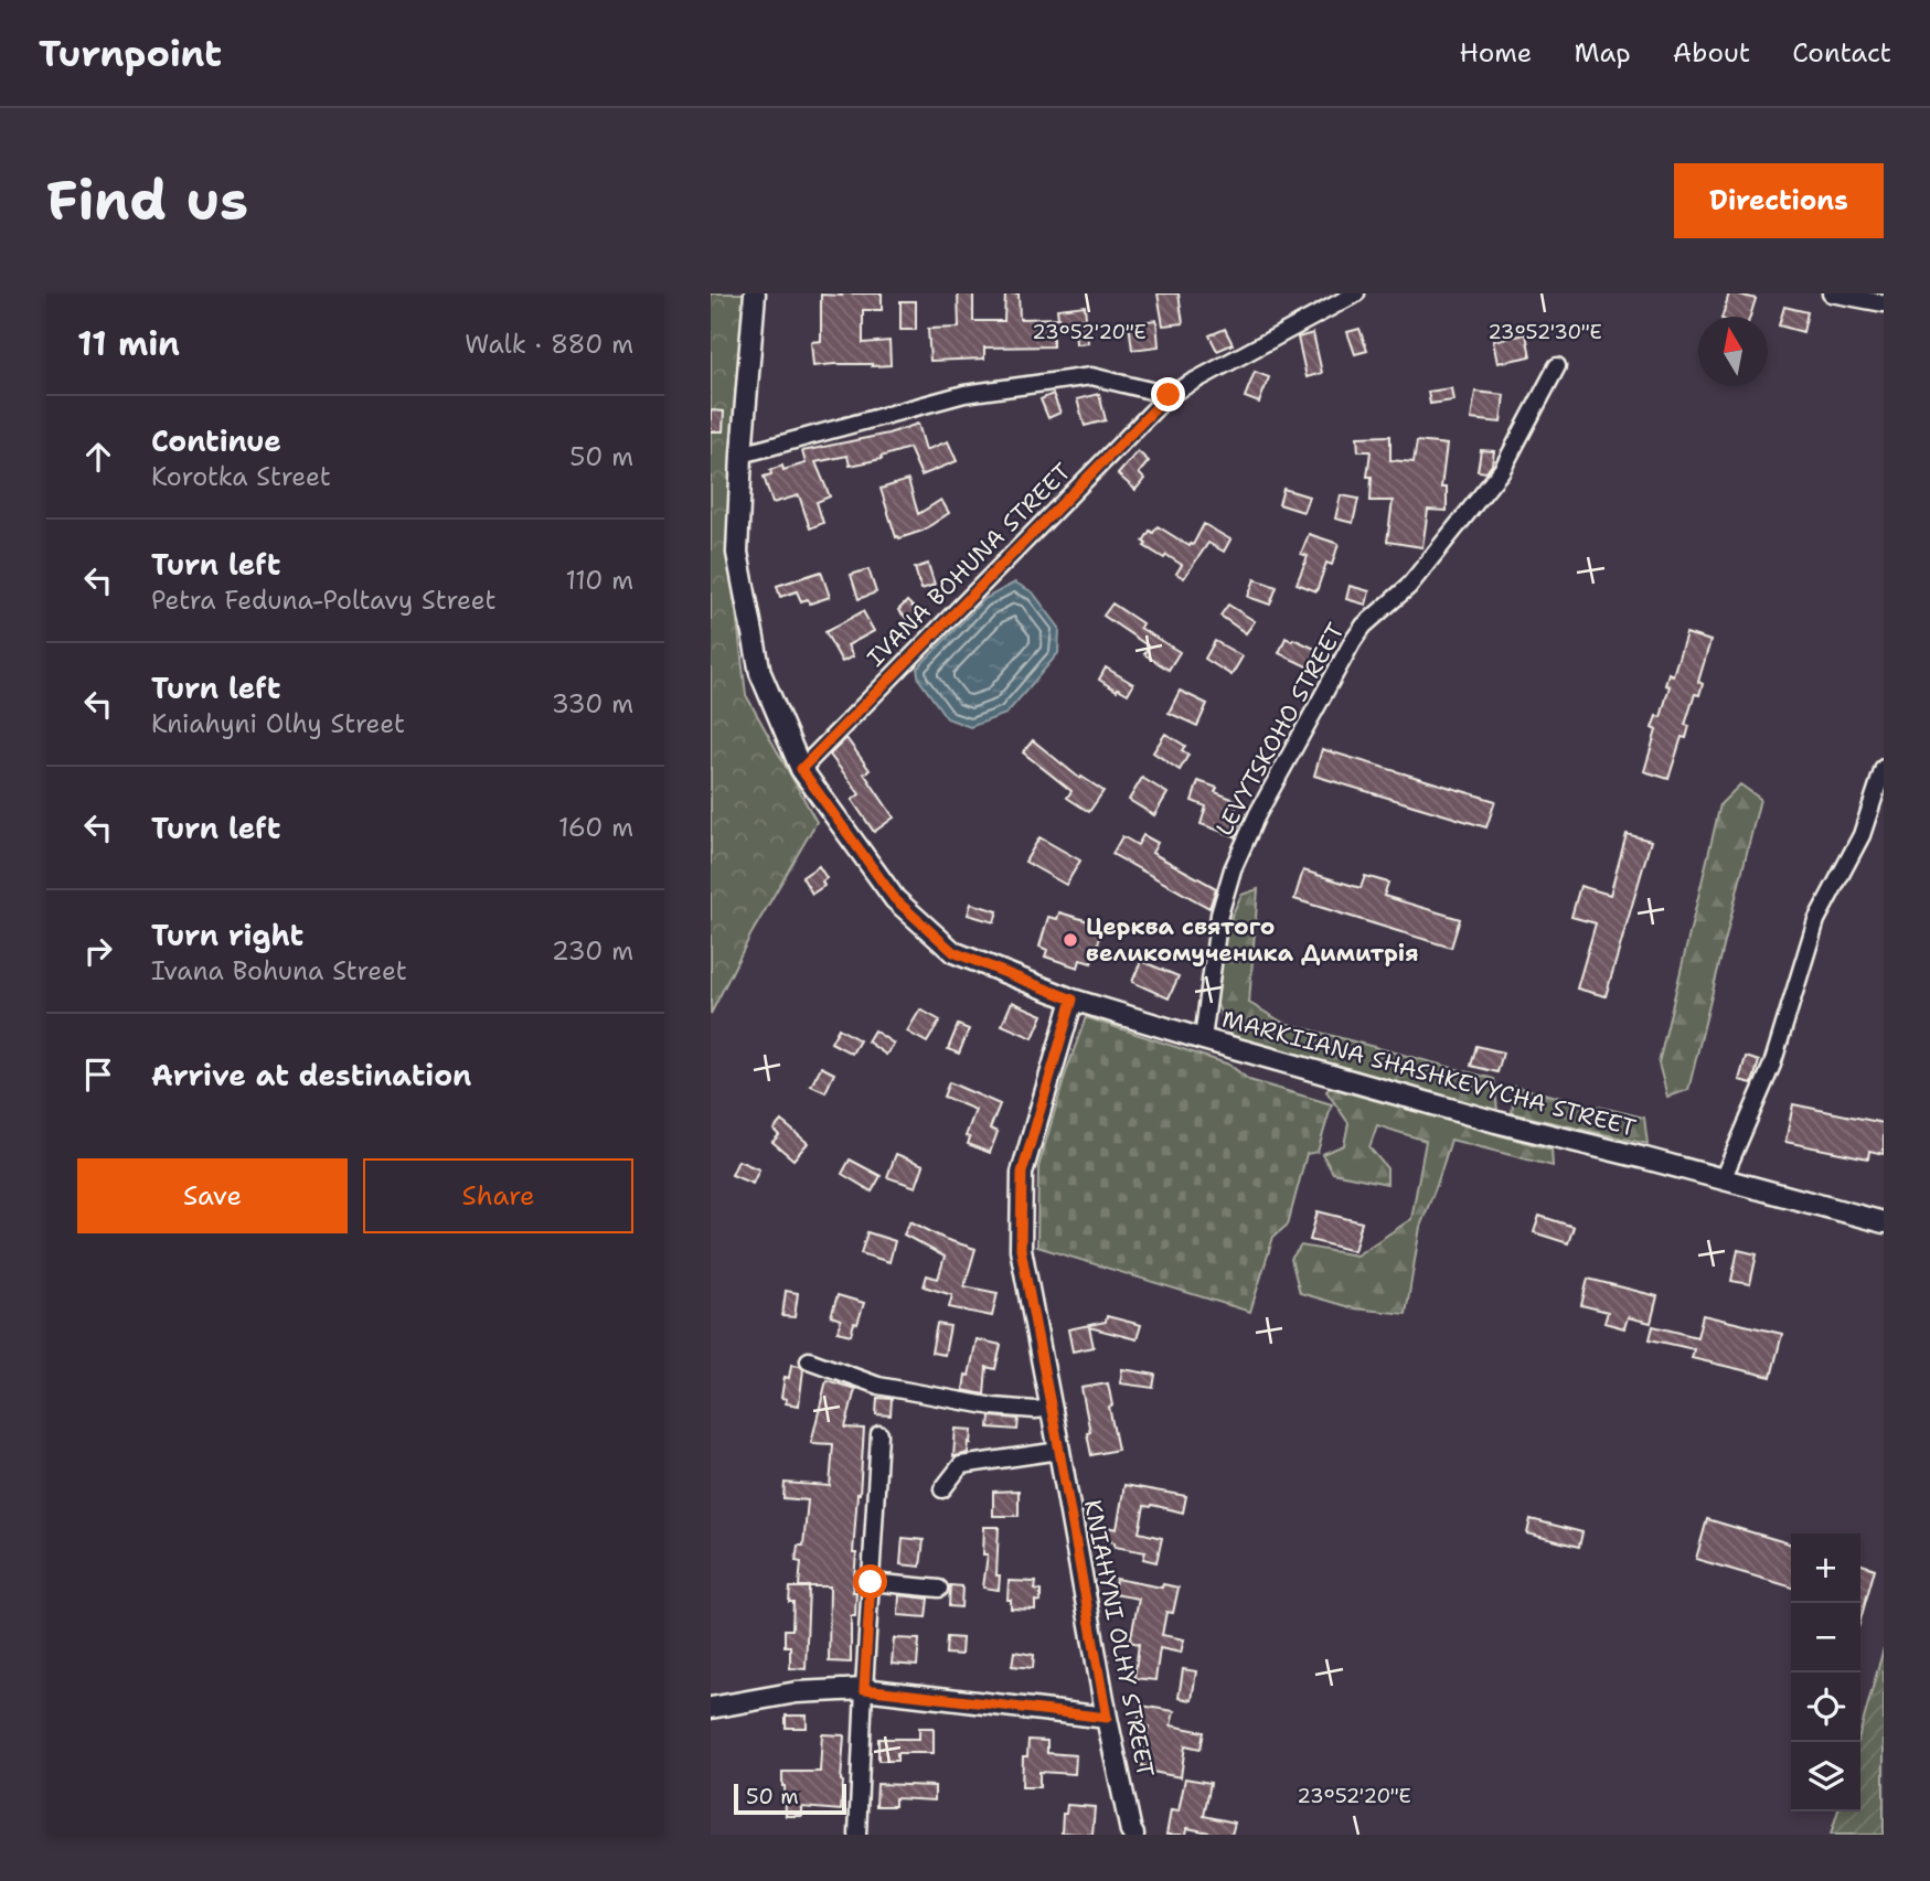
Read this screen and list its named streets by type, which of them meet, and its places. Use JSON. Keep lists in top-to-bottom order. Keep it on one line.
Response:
{"streets":{"street":["IVANA BOHUNA STREET","LEVYTSKOHO STREET","MARKIIANA SHASHKEVYCHA STREET","KNIAHYNI OLHY STREET"]},"crossings":[["IVANA BOHUNA STREET","MARKIIANA SHASHKEVYCHA STREET"],["LEVYTSKOHO STREET","MARKIIANA SHASHKEVYCHA STREET"],["MARKIIANA SHASHKEVYCHA STREET","KNIAHYNI OLHY STREET"]],"places":["Церква святого великомученика Димитрія"],"scale_bar":"50 m","north":"top","page":{"header":"Turnpoint","nav":["Home","Map","About","Contact"],"buttons":["Directions",["Save","Share"]],"title":"Find us","heading":["11 min","Walk · 880 m"],"list":[["Continue","Korotka Street","50 m"],["Turn left","Petra Feduna-Poltavy Street","110 m"],["Turn left","Kniahyni Olhy Street","330 m"],["Turn left","160 m"],["Turn right","Ivana Bohuna Street","230 m"],"Arrive at destination"],"map_buttons":["+","−"],"scale":"50 m"},"coordinates":["23°52'20\"E","23°52'30\"E"]}
